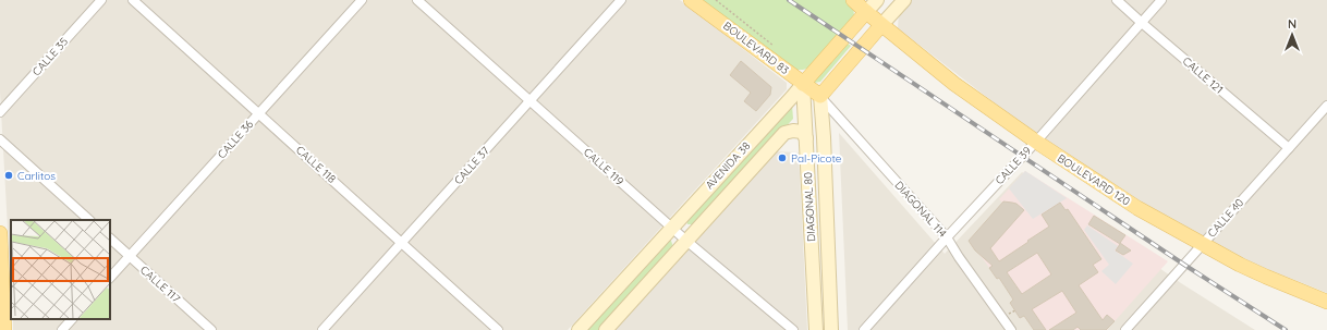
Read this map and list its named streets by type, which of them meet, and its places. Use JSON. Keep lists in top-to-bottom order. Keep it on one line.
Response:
{"streets":{"main road":["BOULEVARD 83","AVENIDA 38","BOULEVARD 120","DIAGONAL 80"],"street":["CALLE 35","CALLE 121","CALLE 36","CALLE 118","CALLE 37","CALLE 39","CALLE 119","DIAGONAL 114","CALLE 40","CALLE 117"]},"crossings":[["BOULEVARD 83","AVENIDA 38"],["BOULEVARD 83","DIAGONAL 80"],["BOULEVARD 83","DIAGONAL 114"],["CALLE 121","CALLE 39"],["CALLE 121","CALLE 40"],["CALLE 36","CALLE 118"],["CALLE 36","CALLE 117"],["CALLE 118","CALLE 37"],["CALLE 37","CALLE 119"],["AVENIDA 38","CALLE 119"],["AVENIDA 38","BOULEVARD 120"],["AVENIDA 38","DIAGONAL 80"],["CALLE 39","BOULEVARD 120"],["CALLE 39","DIAGONAL 114"],["BOULEVARD 120","CALLE 40"],["DIAGONAL 80","DIAGONAL 114"]],"places":["Pal-Picote","Carlitos"],"north":"top"}
